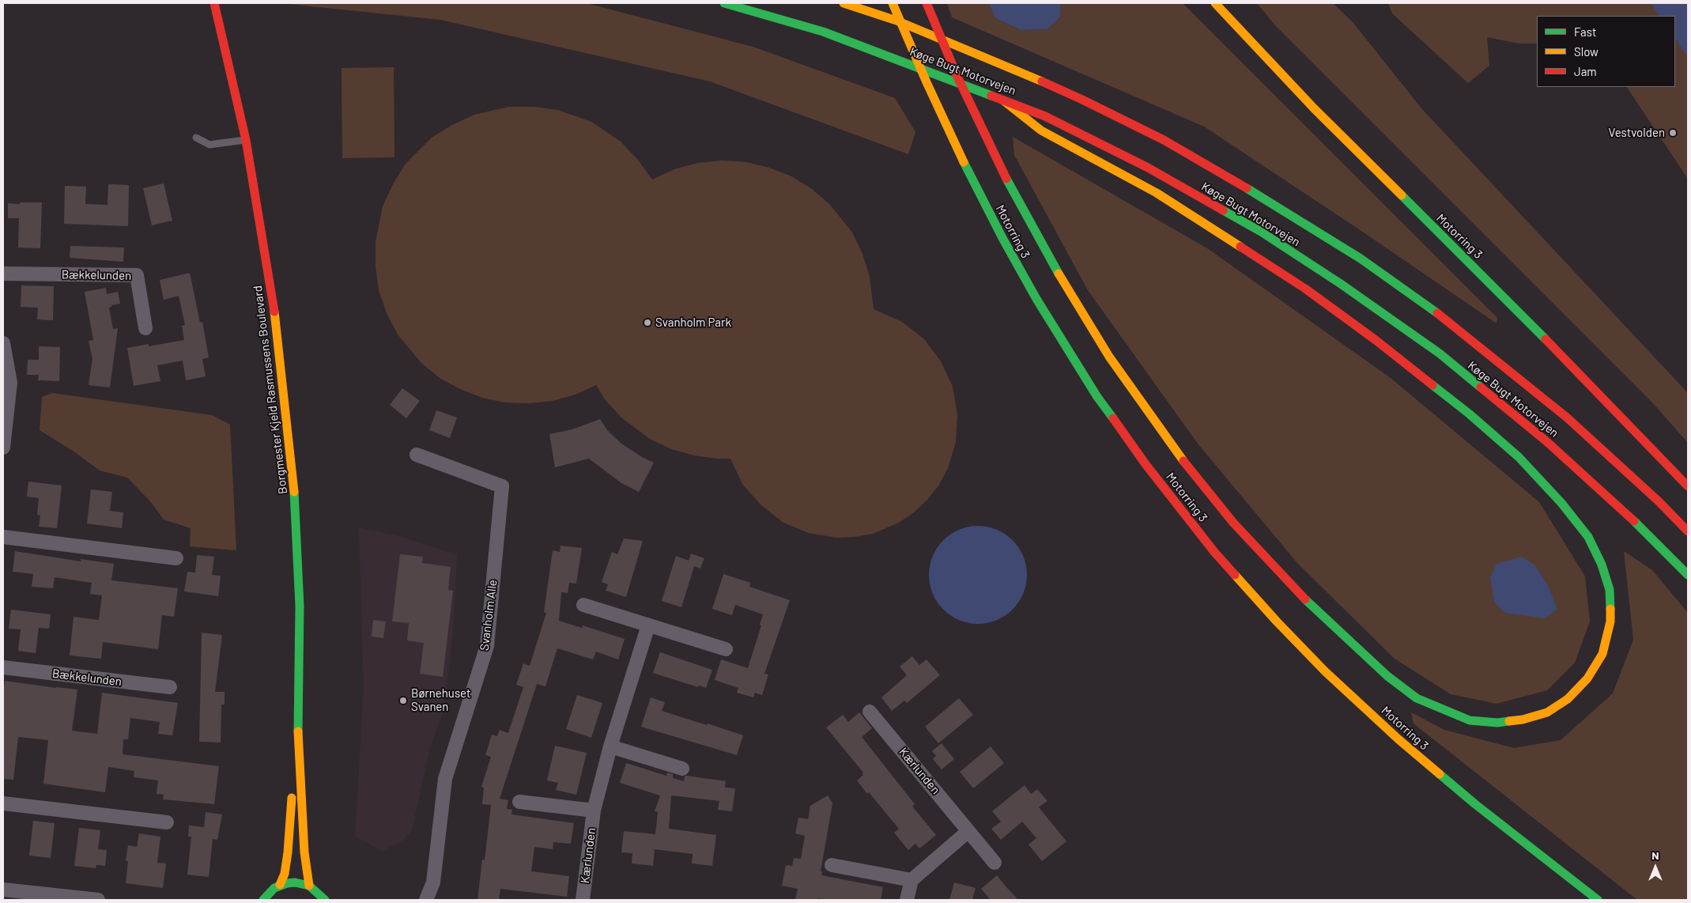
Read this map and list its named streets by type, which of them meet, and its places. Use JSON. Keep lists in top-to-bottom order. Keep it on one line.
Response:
{"streets":{"main road":["Køge Bugt Motorvejen","Motorring 3","Borgmester Kjeld Rasmussens Boulevard"],"street":["Bækkelunden","Svanholm Alle","Kærlunden"]},"places":["Vestvolden","Svanholm Park","Børnehuset Svanen"],"legend":["Fast","Slow","Jam"],"north":"top"}
